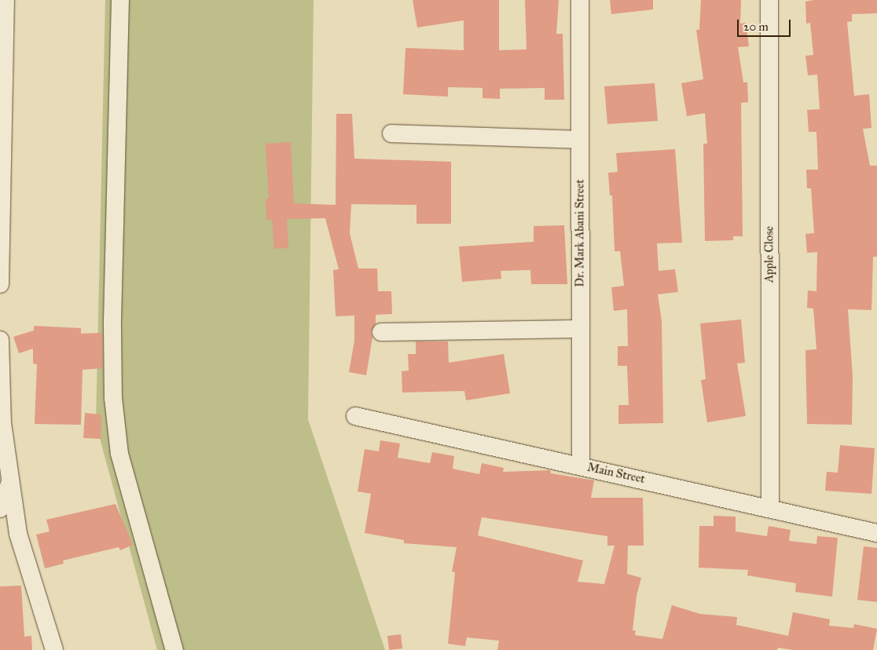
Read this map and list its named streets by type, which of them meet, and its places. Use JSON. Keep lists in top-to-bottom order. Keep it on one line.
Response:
{"streets":{"street":["Dr. Mark Abani Street","Apple Close","Main Street"]},"crossings":[["Dr. Mark Abani Street","Main Street"],["Apple Close","Main Street"]],"scale_bar":"20 m"}
